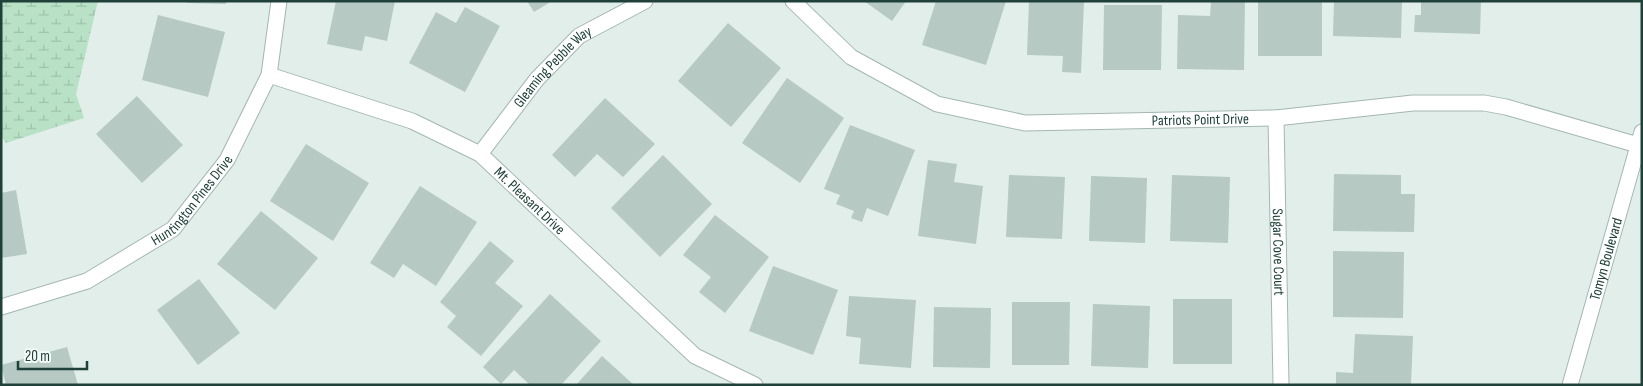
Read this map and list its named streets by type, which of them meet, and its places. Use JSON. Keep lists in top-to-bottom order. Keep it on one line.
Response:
{"streets":{"street":["Gleaming Pebble Way","Patriots Point Drive","Huntington Pines Drive","Mt. Pleasant Drive","Sugar Cove Court","Tomyn Boulevard"]},"crossings":[["Gleaming Pebble Way","Mt. Pleasant Drive"],["Patriots Point Drive","Sugar Cove Court"],["Patriots Point Drive","Tomyn Boulevard"],["Huntington Pines Drive","Mt. Pleasant Drive"]],"scale_bar":"20 m"}
